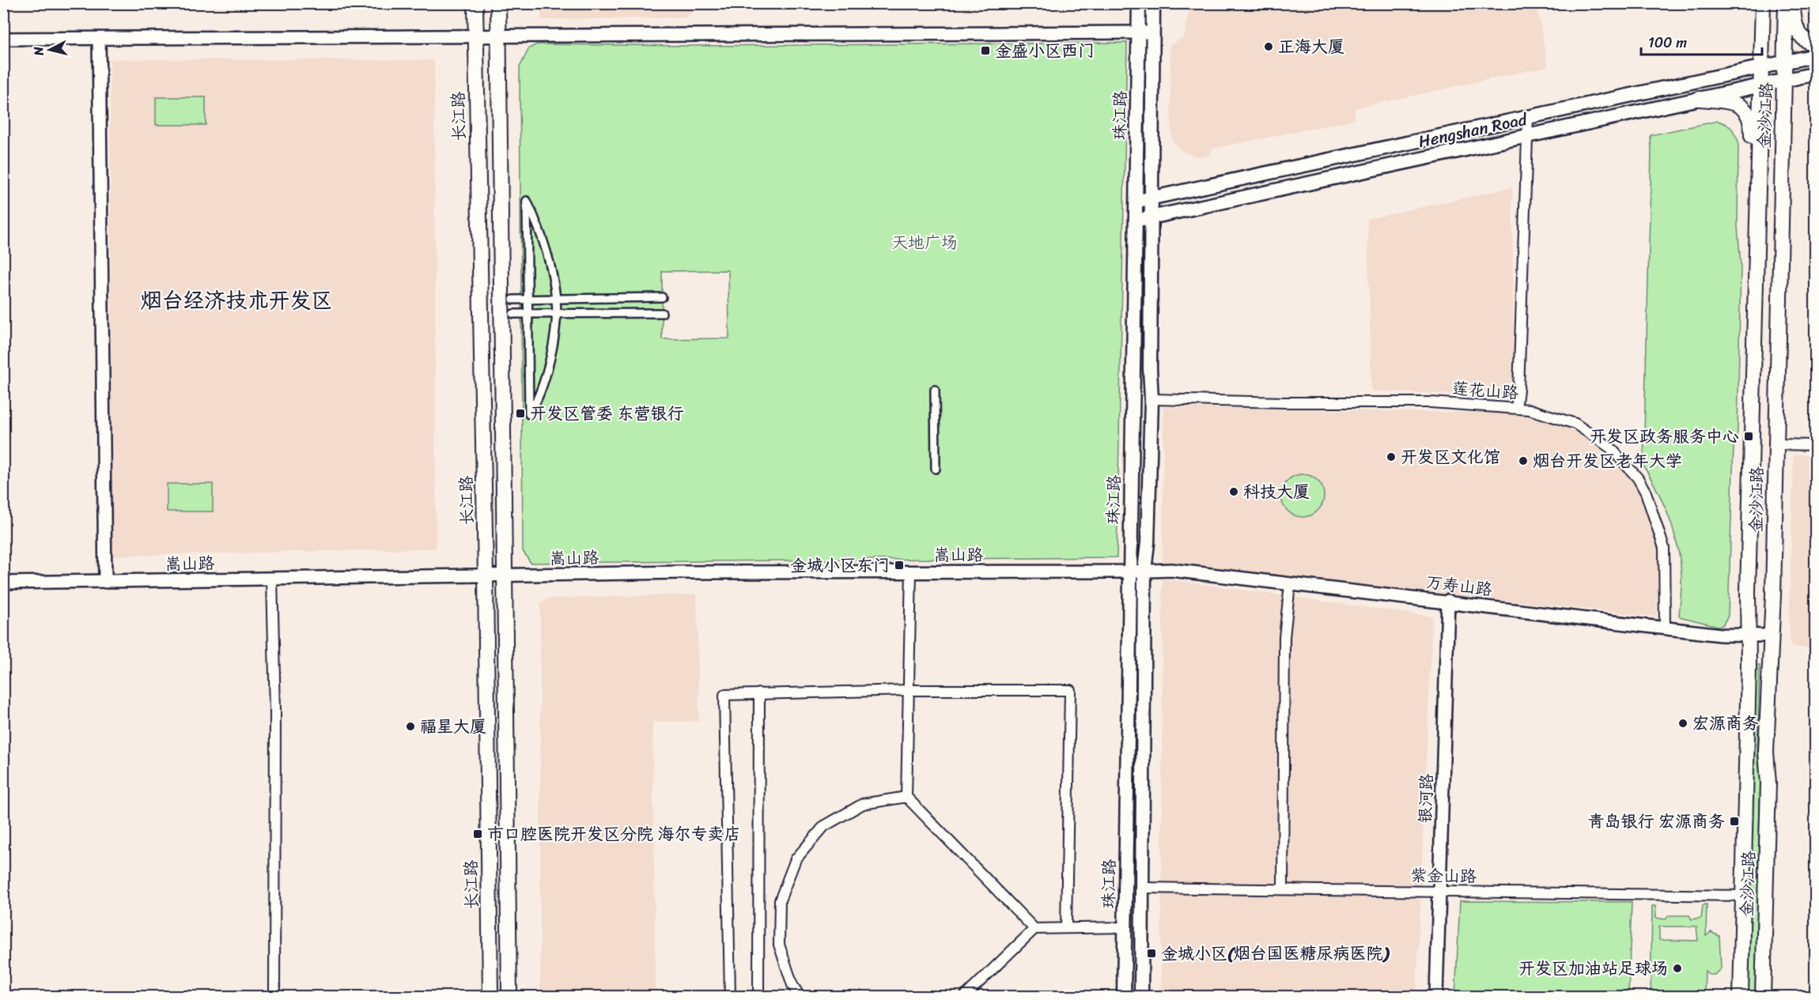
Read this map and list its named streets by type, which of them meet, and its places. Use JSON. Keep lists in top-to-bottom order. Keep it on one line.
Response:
{"streets":{"main road":["珠江路","金沙江路","长江路","Hengshan Road"],"street":["莲花山路","嵩山路","万寿山路","银河路","紫金山路"]},"crossings":[["珠江路","Hengshan Road"],["珠江路","嵩山路"],["金沙江路","Hengshan Road"],["金沙江路","万寿山路"],["金沙江路","紫金山路"],["长江路","嵩山路"],["莲花山路","万寿山路"],["嵩山路","万寿山路"],["万寿山路","银河路"],["银河路","紫金山路"]],"districts":["烟台经济技术开发区"],"parks":["天地广场"],"places":{"other":["正海大厦","开发区文化馆","烟台开发区老年大学","科技大厦","宏源商务","福星大厦","开发区加油站足球场"],"transit":["金盛小区西门","开发区管委 东营银行","开发区政务服务中心","金城小区东门","青岛银行 宏源商务","市口腔医院开发区分院 海尔专卖店","金城小区(烟台国医糖尿病医院)"]},"scale_bar":"100 m","north":"left"}
